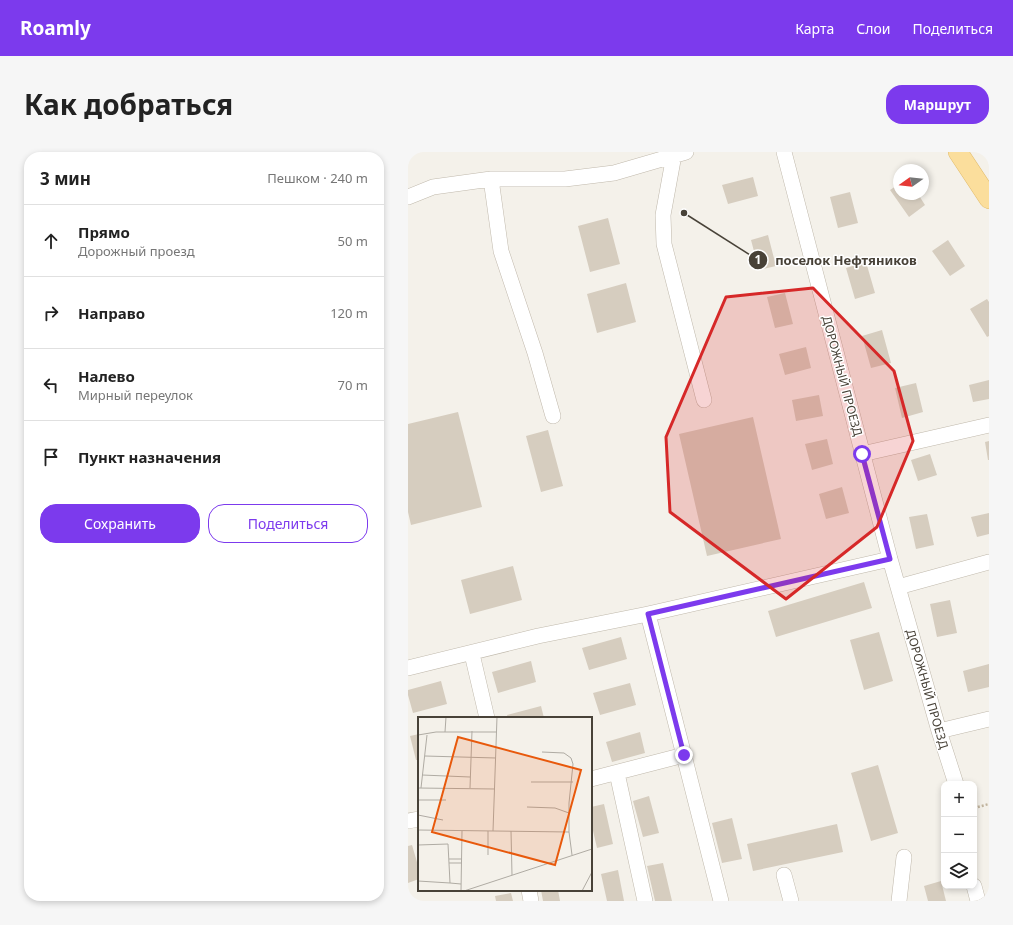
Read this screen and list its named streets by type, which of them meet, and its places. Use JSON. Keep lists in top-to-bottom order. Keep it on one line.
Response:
{"streets":{"street":["ДОРОЖНЫЙ ПРОЕЗД"]},"places":["поселок Нефтяников"],"north":"left","page":{"header":"Roamly","nav":["Карта","Слои","Поделиться"],"title":"Как добраться","buttons":["Маршрут",["Сохранить","Поделиться"]],"heading":["3 мин","Пешком · 240 m"],"list":[["Прямо","Дорожный проезд","50 m"],["Направо","120 m"],["Налево","Мирный переулок","70 m"],"Пункт назначения"],"map_buttons":["+","−"]}}
